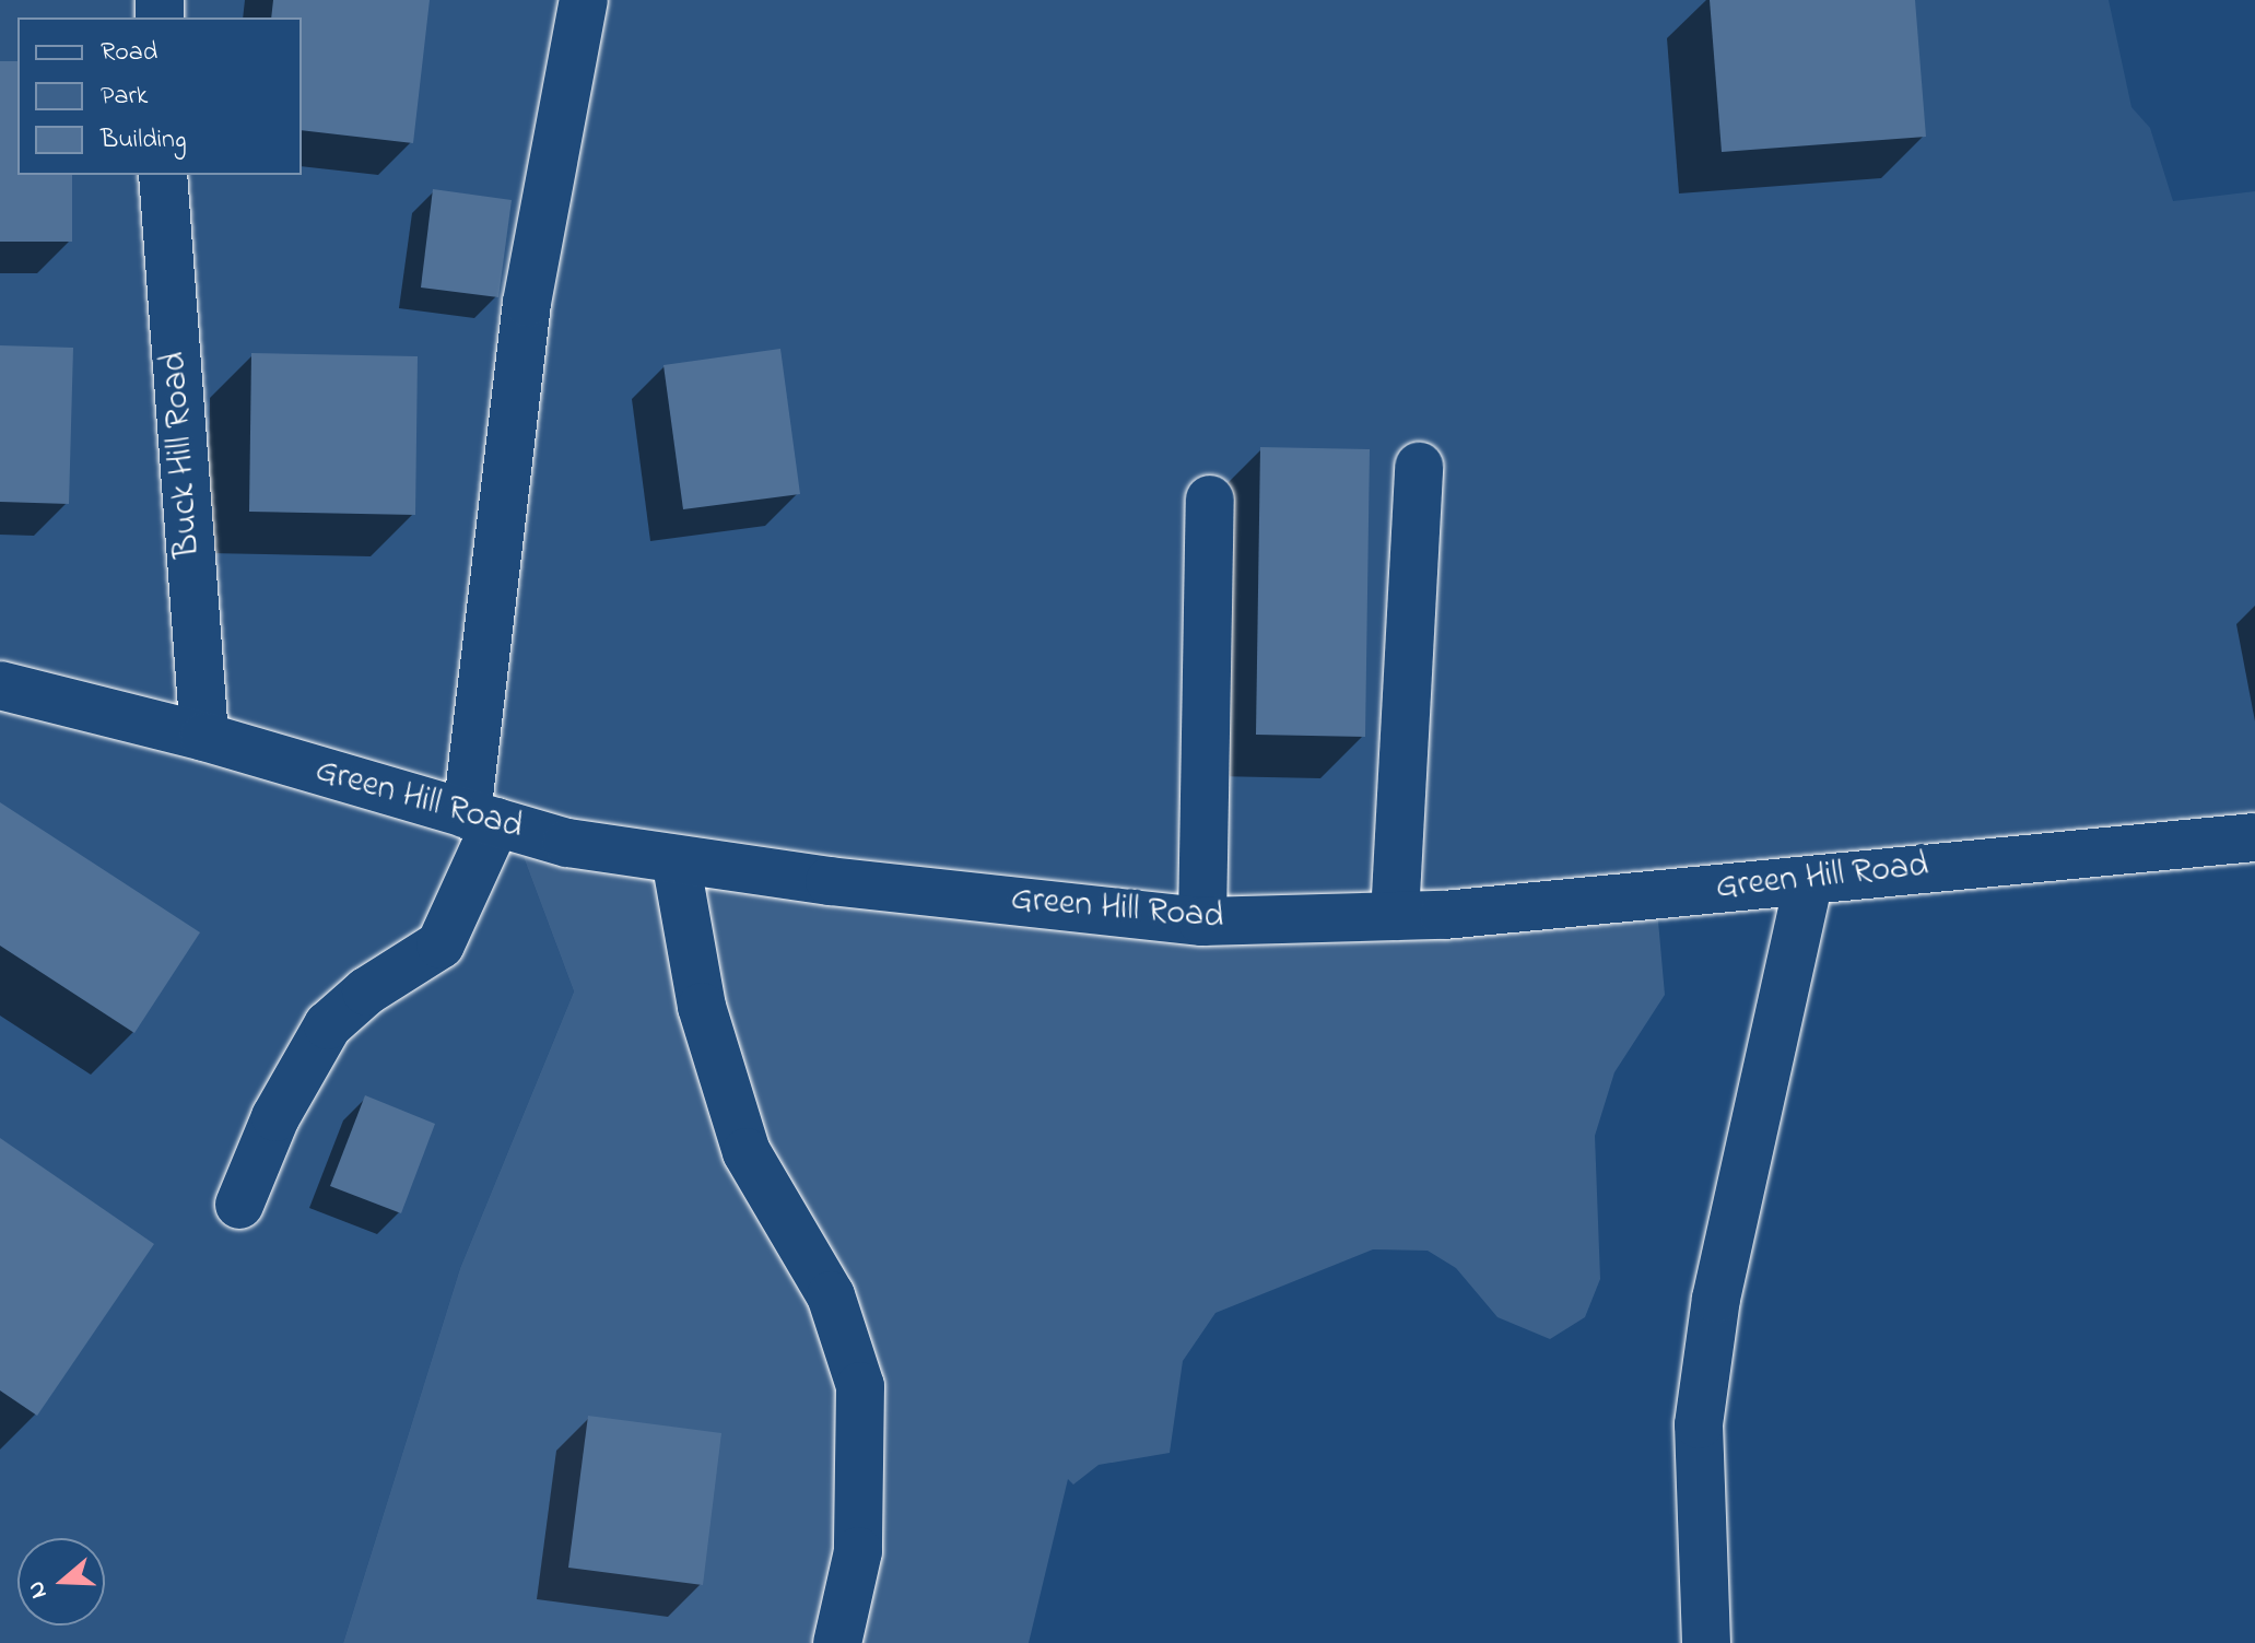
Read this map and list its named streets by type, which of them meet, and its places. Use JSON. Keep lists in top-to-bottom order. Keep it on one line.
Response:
{"streets":{"main road":["Buck Hill Road","Green Hill Road"]},"crossings":[["Buck Hill Road","Green Hill Road"]],"legend":["Road","Park","Building"],"north":"left"}
